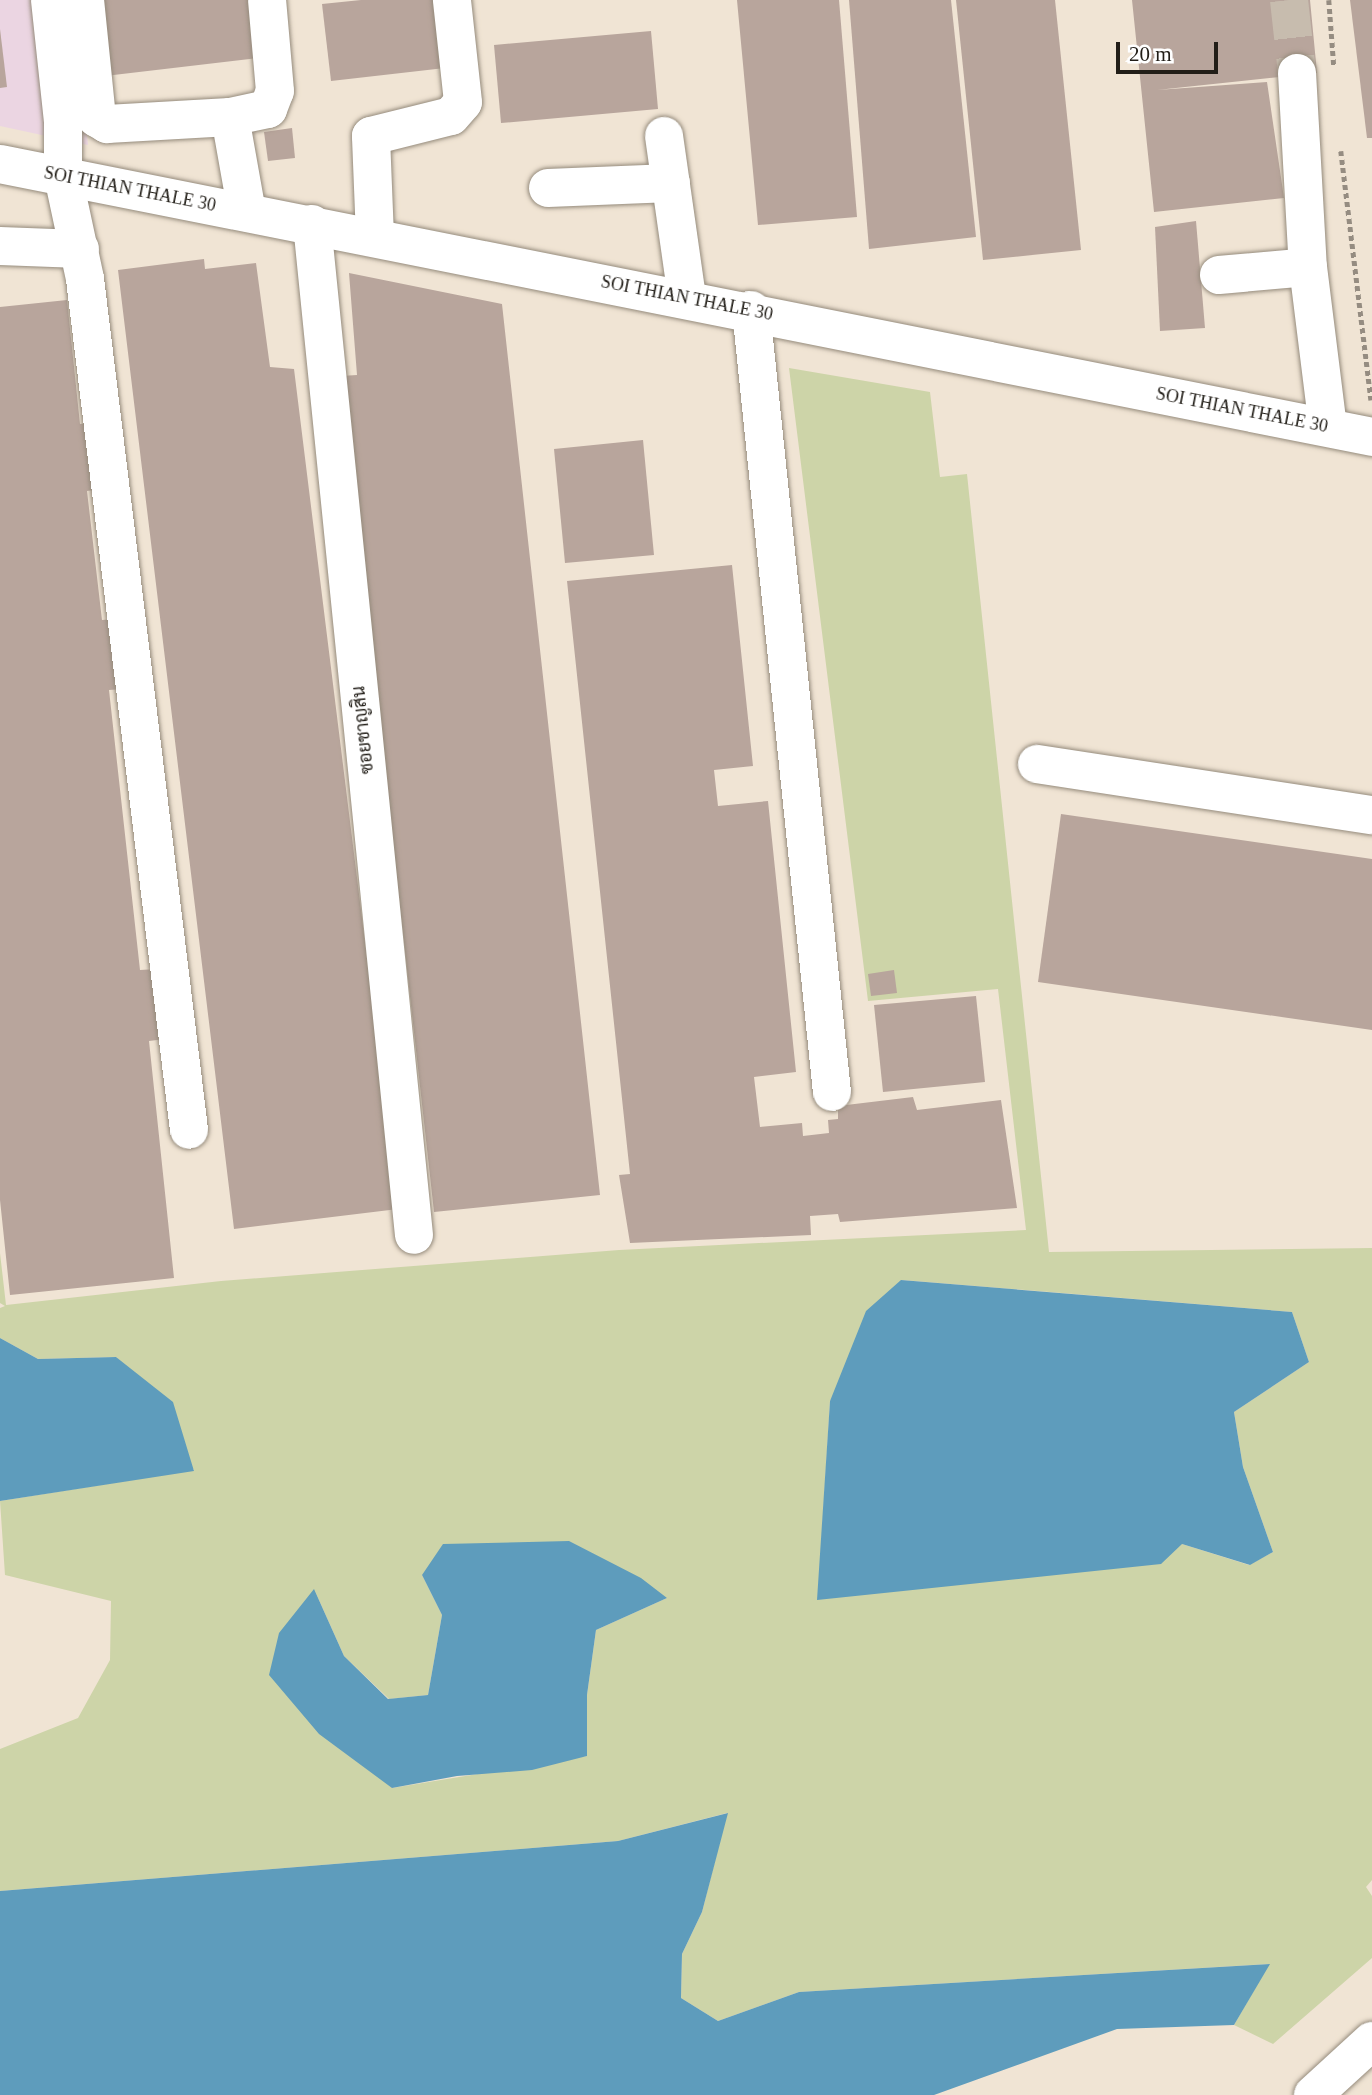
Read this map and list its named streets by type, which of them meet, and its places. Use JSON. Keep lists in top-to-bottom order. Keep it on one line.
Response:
{"streets":{"street":["SOI THIAN THALE 30","ซอยชาญสิน"]},"crossings":[["SOI THIAN THALE 30","ซอยชาญสิน"]],"scale_bar":"20 m"}
